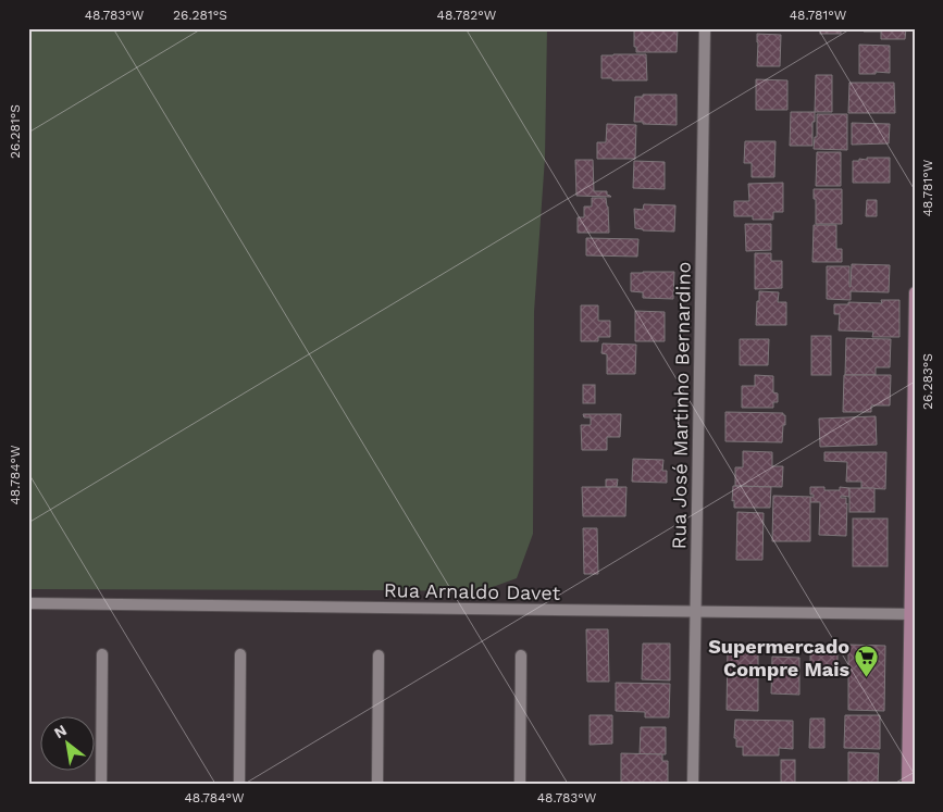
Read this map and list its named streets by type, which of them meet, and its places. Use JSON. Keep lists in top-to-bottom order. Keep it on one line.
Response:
{"streets":{"street":["Rua José Martinho Bernardino","Rua Arnaldo Davet"]},"crossings":[["Rua José Martinho Bernardino","Rua Arnaldo Davet"]],"places":{"supermarket":["Supermercado Compre Mais"]},"north":"top left","coordinates":["48.783°W","26.281°S","48.782°W","48.781°W","26.283°S","48.784°W"]}
